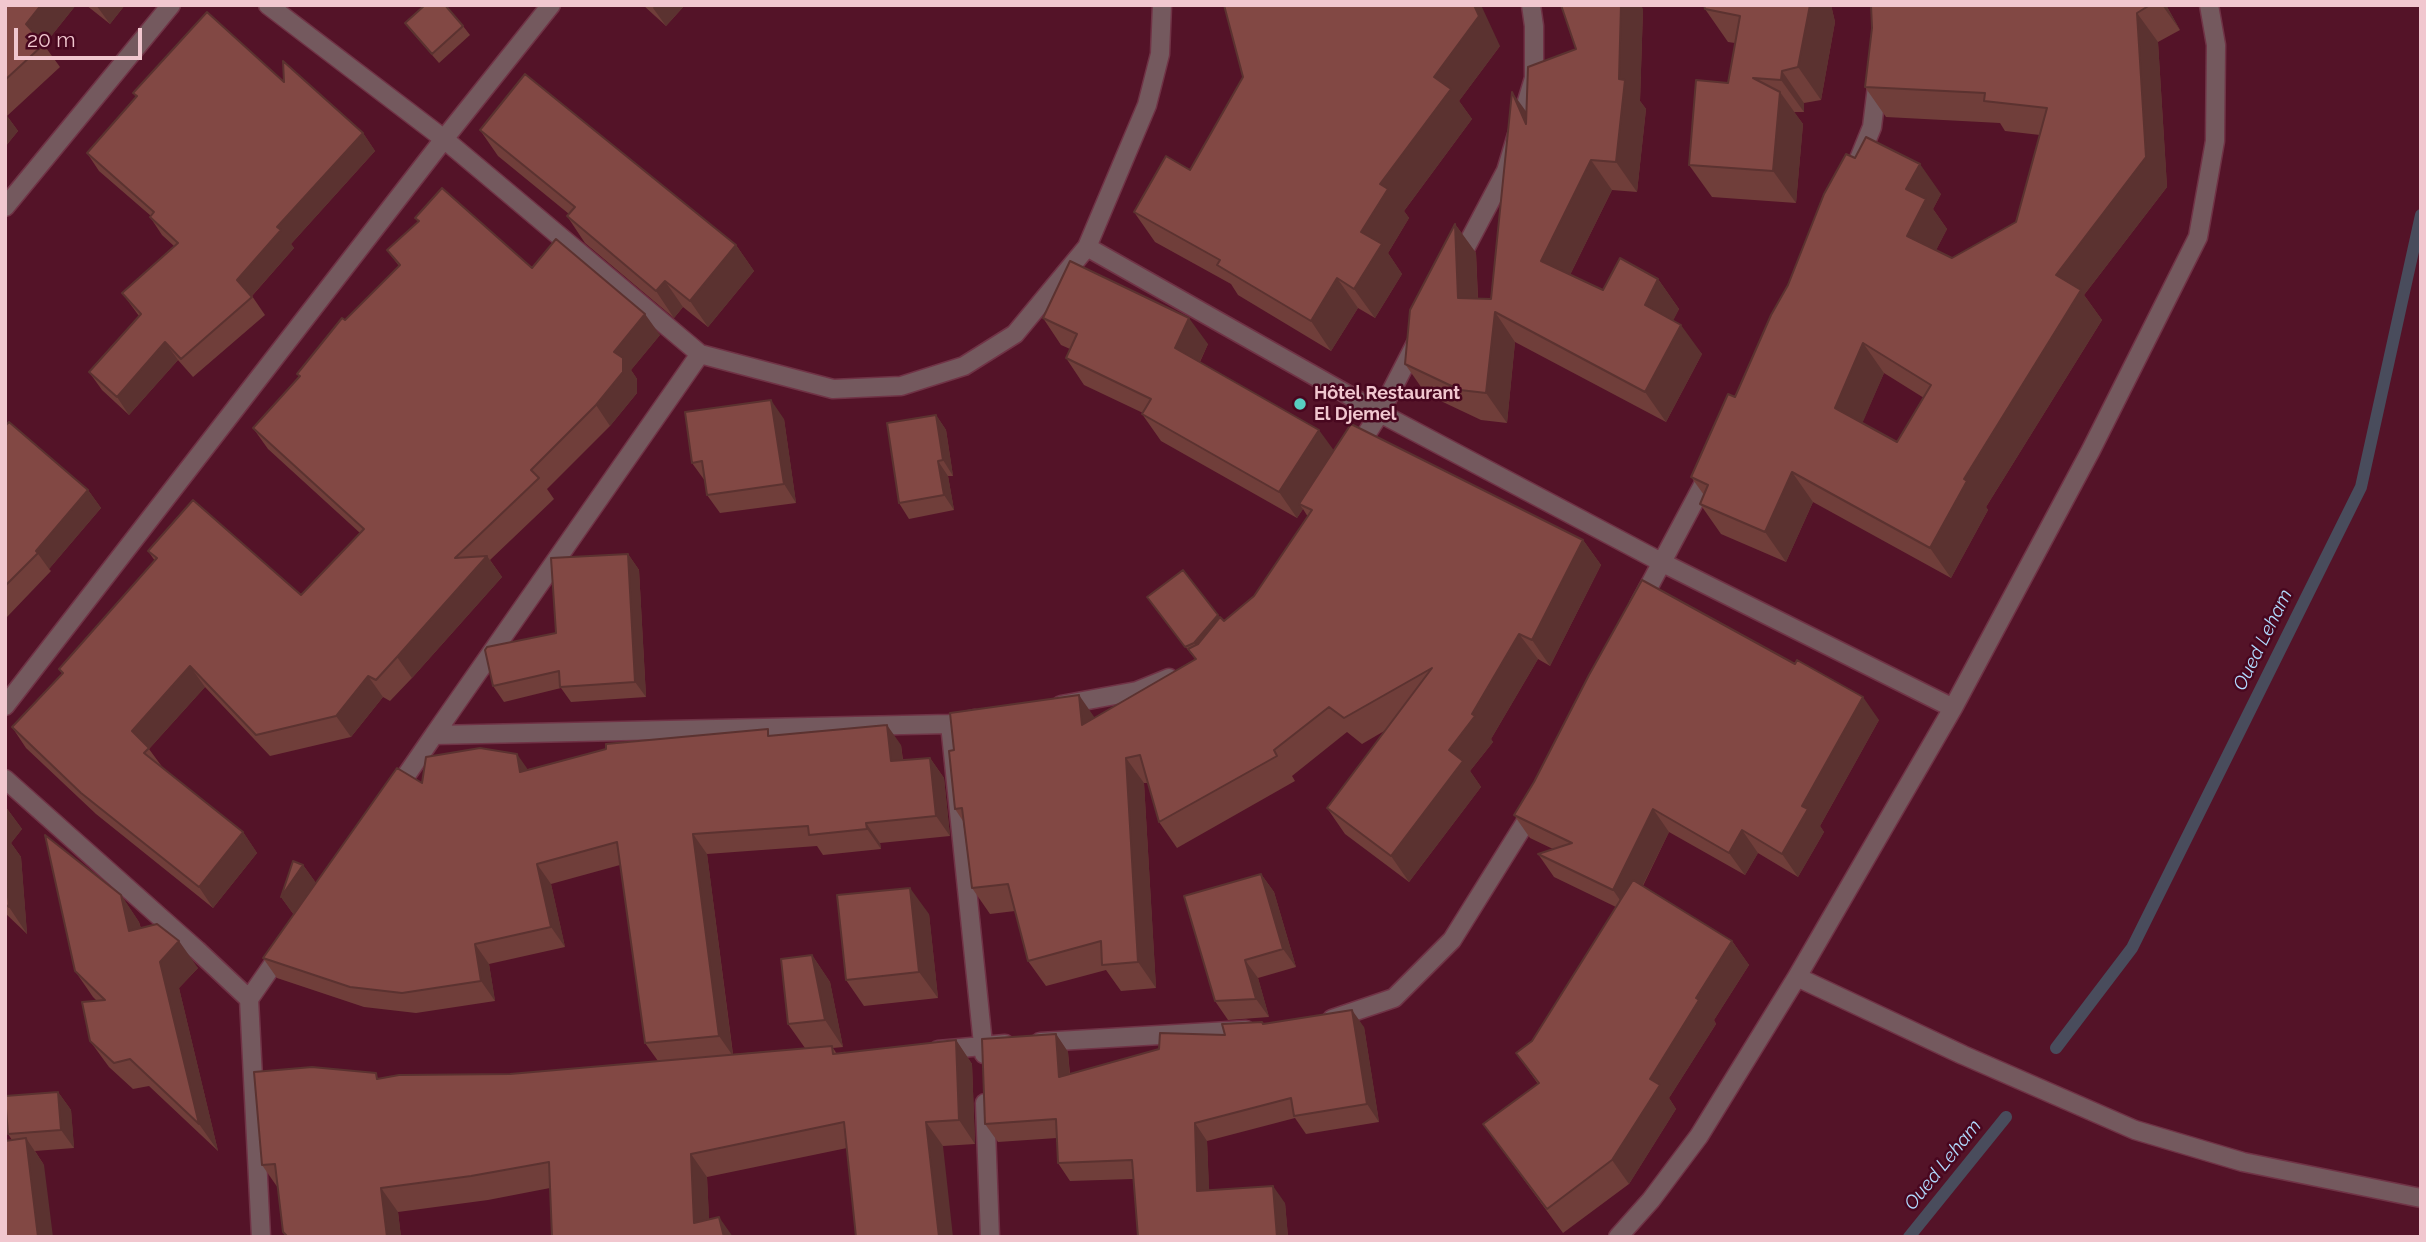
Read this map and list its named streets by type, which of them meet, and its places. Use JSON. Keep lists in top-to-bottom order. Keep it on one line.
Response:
{"water":["Oued Leham"],"places":["Hôtel Restaurant El Djemel"],"scale_bar":"20 m"}
